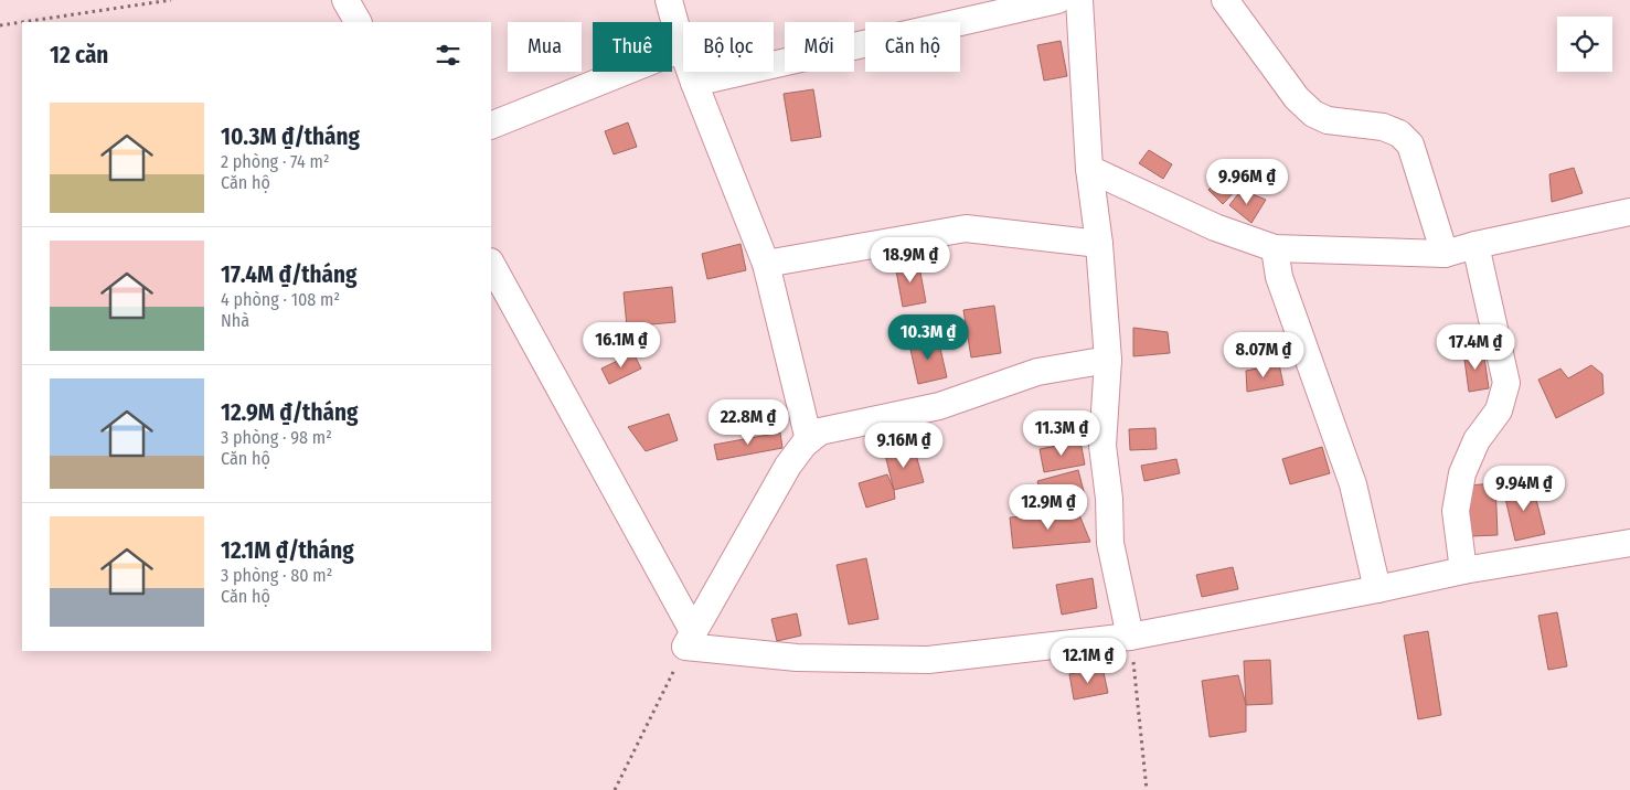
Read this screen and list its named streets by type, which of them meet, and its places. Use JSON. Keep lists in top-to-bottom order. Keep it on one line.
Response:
{"page":{"chip":["Mua","Thuê","Bộ lọc","Mới","Căn hộ"],"heading":"12 căn","list":[{"name":"10.3M ₫/tháng","note":"2 phòng · 74 m² · Căn hộ"},{"name":"17.4M ₫/tháng","note":"4 phòng · 108 m² · Nhà"},{"name":"12.9M ₫/tháng","note":"3 phòng · 98 m² · Căn hộ"},{"name":"12.1M ₫/tháng","note":"3 phòng · 80 m² · Căn hộ"}],"price":["9.96M ₫","18.9M ₫","10.3M ₫","16.1M ₫","17.4M ₫","8.07M ₫","22.8M ₫","11.3M ₫","9.16M ₫","9.94M ₫","12.9M ₫","12.1M ₫"]}}
